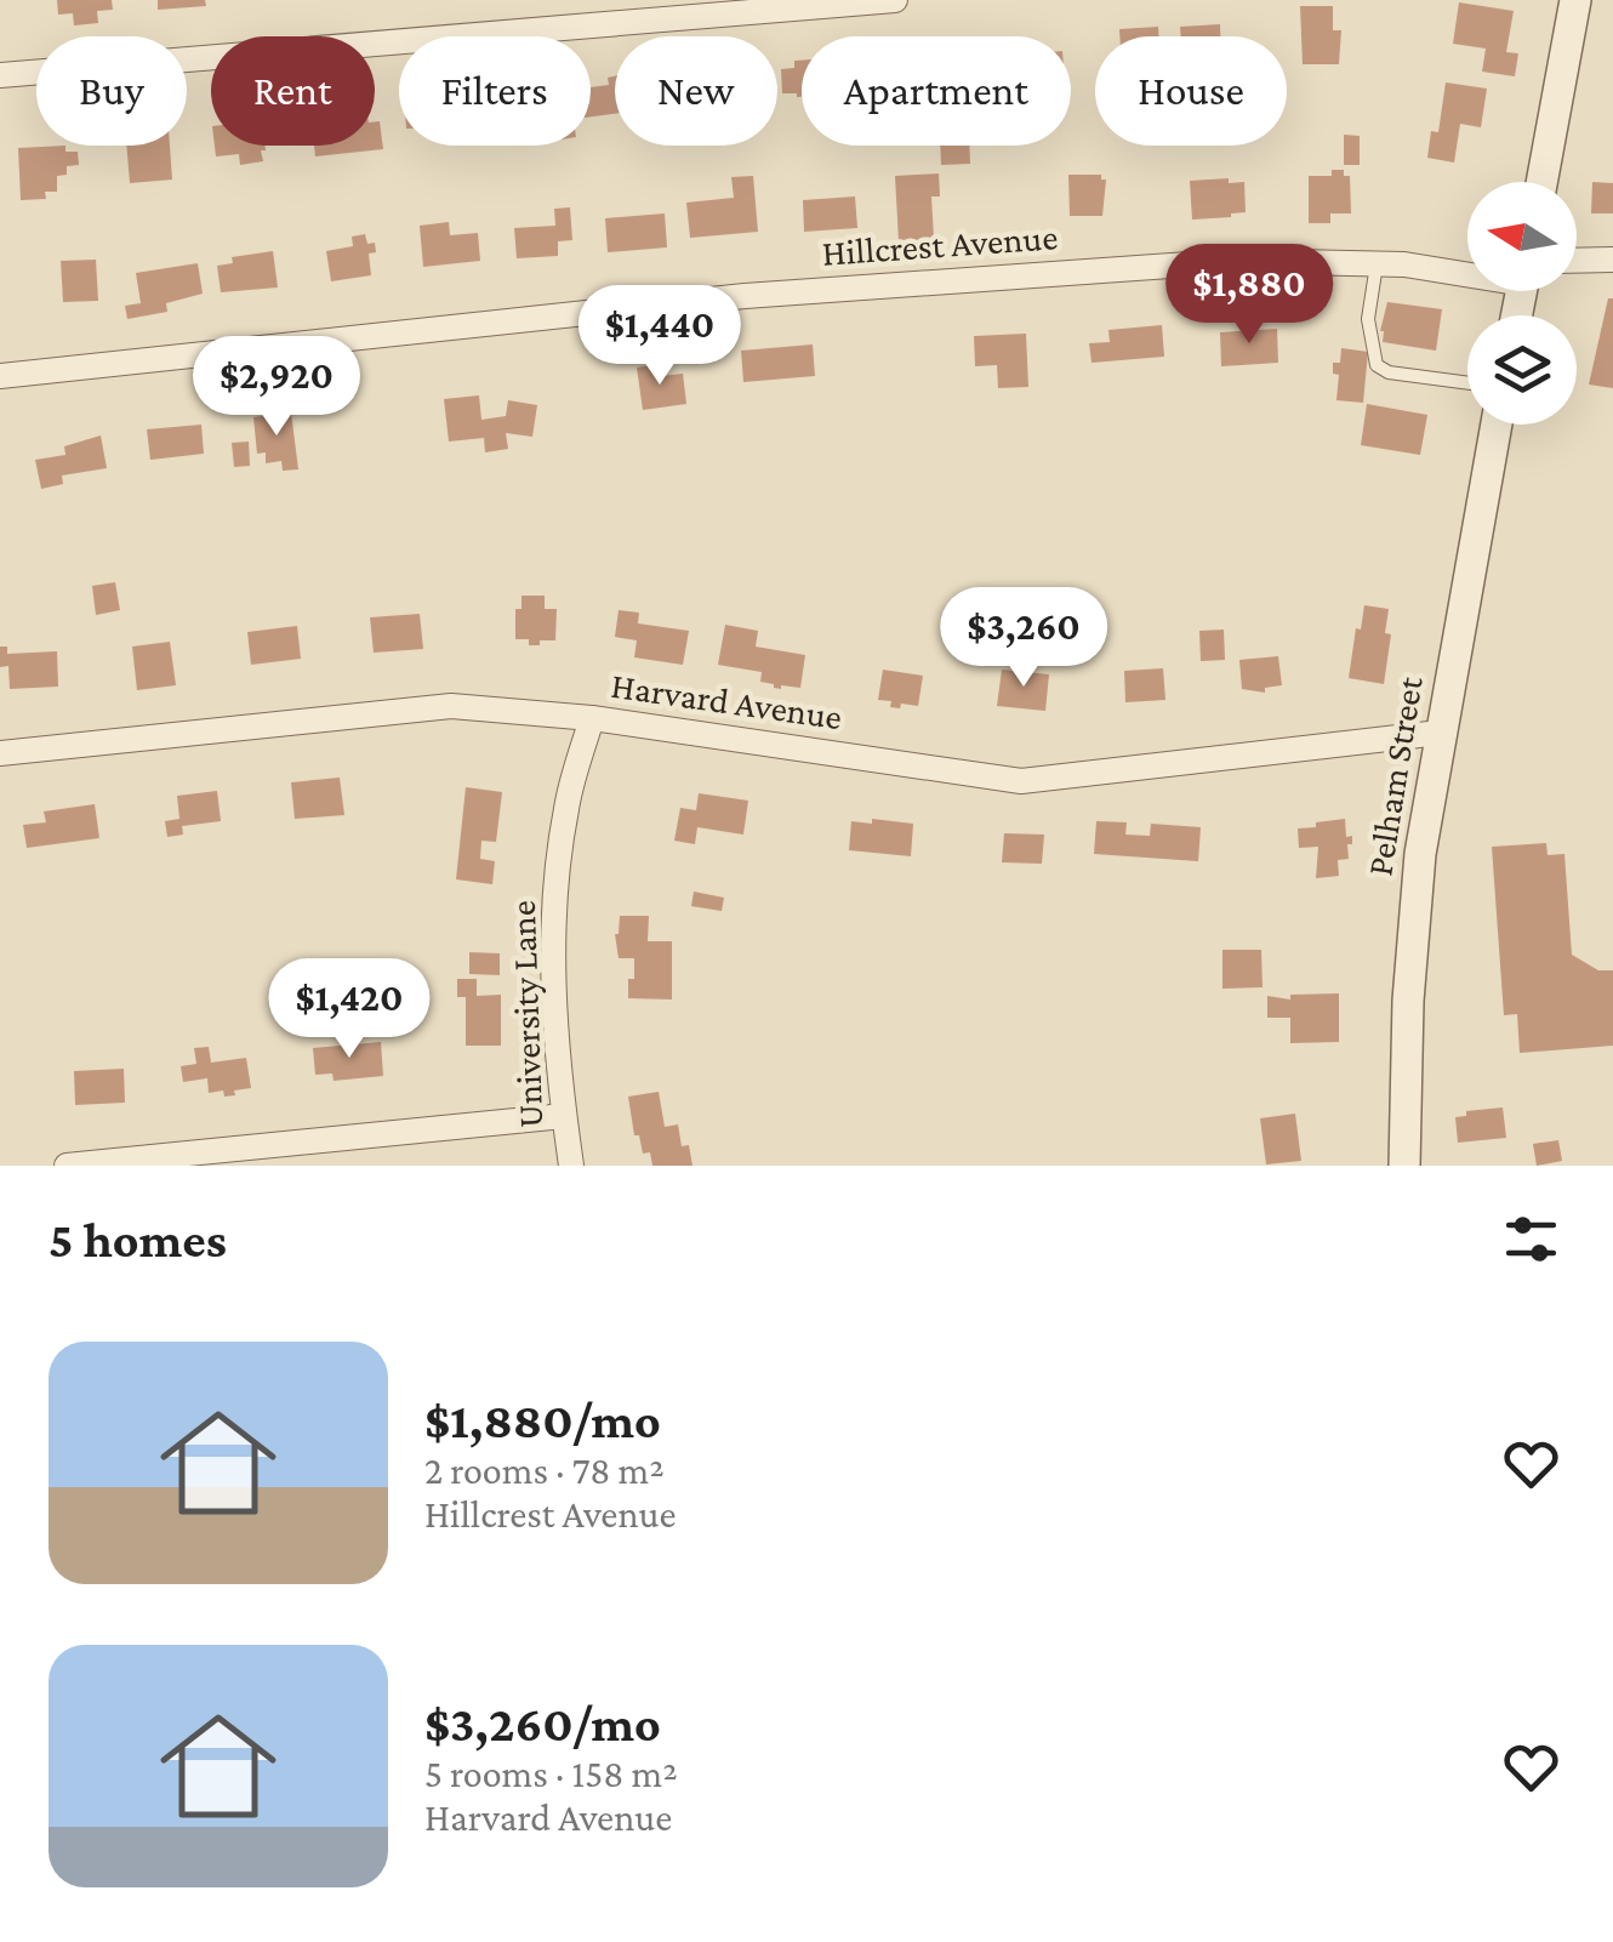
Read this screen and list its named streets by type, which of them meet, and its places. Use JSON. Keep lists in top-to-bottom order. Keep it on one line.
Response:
{"streets":{"street":["Hillcrest Avenue","Harvard Avenue","Pelham Street","University Lane"]},"crossings":[["Harvard Avenue","Pelham Street"],["Harvard Avenue","University Lane"]],"north":"left","page":{"chip":["Buy","Rent","Filters","New","Apartment","House"],"price":["$1,880","$1,440","$2,920","$3,260","$1,420"],"heading":"5 homes","list":[{"name":"$1,880/mo","note":"2 rooms · 78 m² · Hillcrest Avenue"},{"name":"$3,260/mo","note":"5 rooms · 158 m² · Harvard Avenue"}]}}
